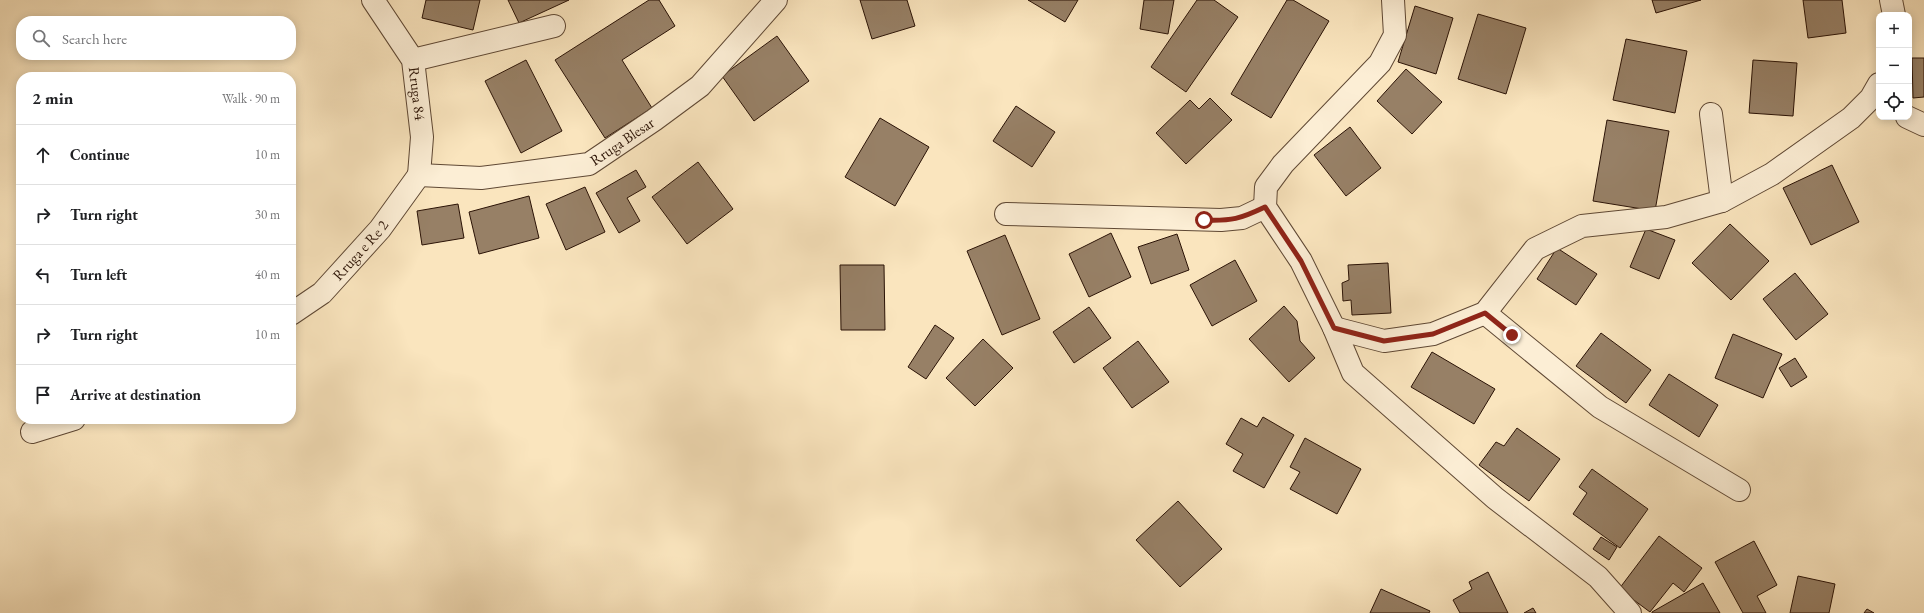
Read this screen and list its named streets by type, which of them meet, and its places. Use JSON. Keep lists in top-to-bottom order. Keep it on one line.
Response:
{"streets":{"street":["Rruga 84","Rruga Blesar","Rruga e Re 2"]},"crossings":[["Rruga 84","Rruga Blesar"],["Rruga 84","Rruga e Re 2"],["Rruga Blesar","Rruga e Re 2"]],"page":{"map_buttons":["+","−"],"search":"Search here","heading":["2 min","Walk · 90 m"],"list":[["Continue","10 m"],["Turn right","30 m"],["Turn left","40 m"],["Turn right","10 m"],"Arrive at destination"]}}
